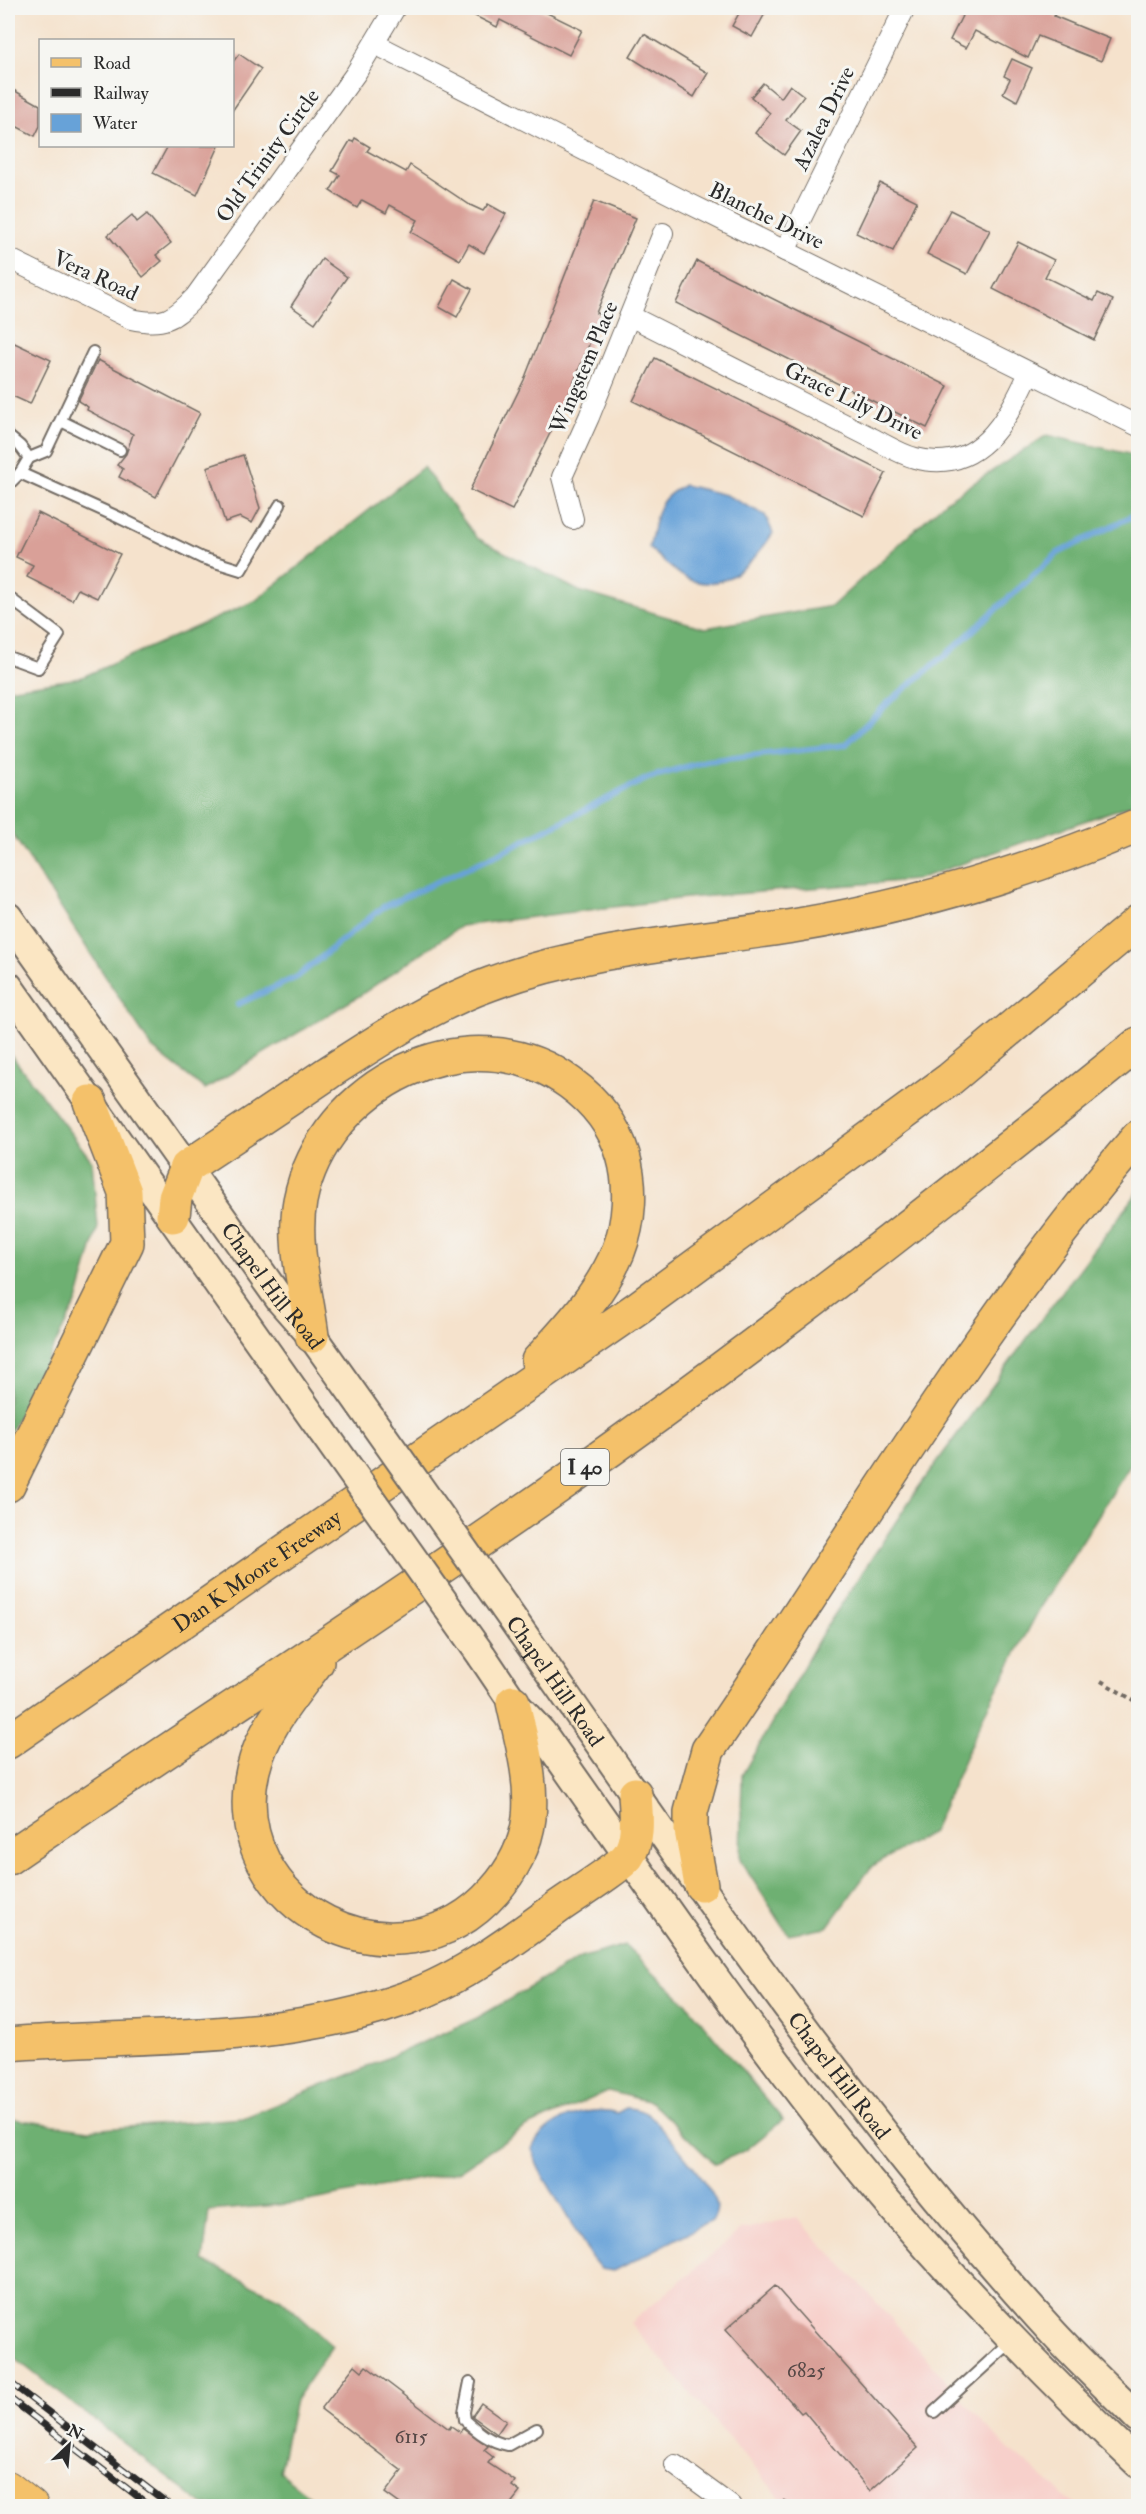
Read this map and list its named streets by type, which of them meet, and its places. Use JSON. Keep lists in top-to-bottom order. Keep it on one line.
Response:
{"streets":{"highway":["I 40","Dan K Moore Freeway"],"main road":["Chapel Hill Road"],"street":["Azalea Drive","Old Trinity Circle","Blanche Drive","Vera Road","Wingstem Place","Grace Lily Drive"]},"crossings":[["Azalea Drive","Blanche Drive"],["Old Trinity Circle","Blanche Drive"],["Old Trinity Circle","Vera Road"],["Blanche Drive","Grace Lily Drive"],["Wingstem Place","Grace Lily Drive"]],"house_numbers":["6825","6115"],"legend":["Road","Railway","Water"],"north":"top right"}
